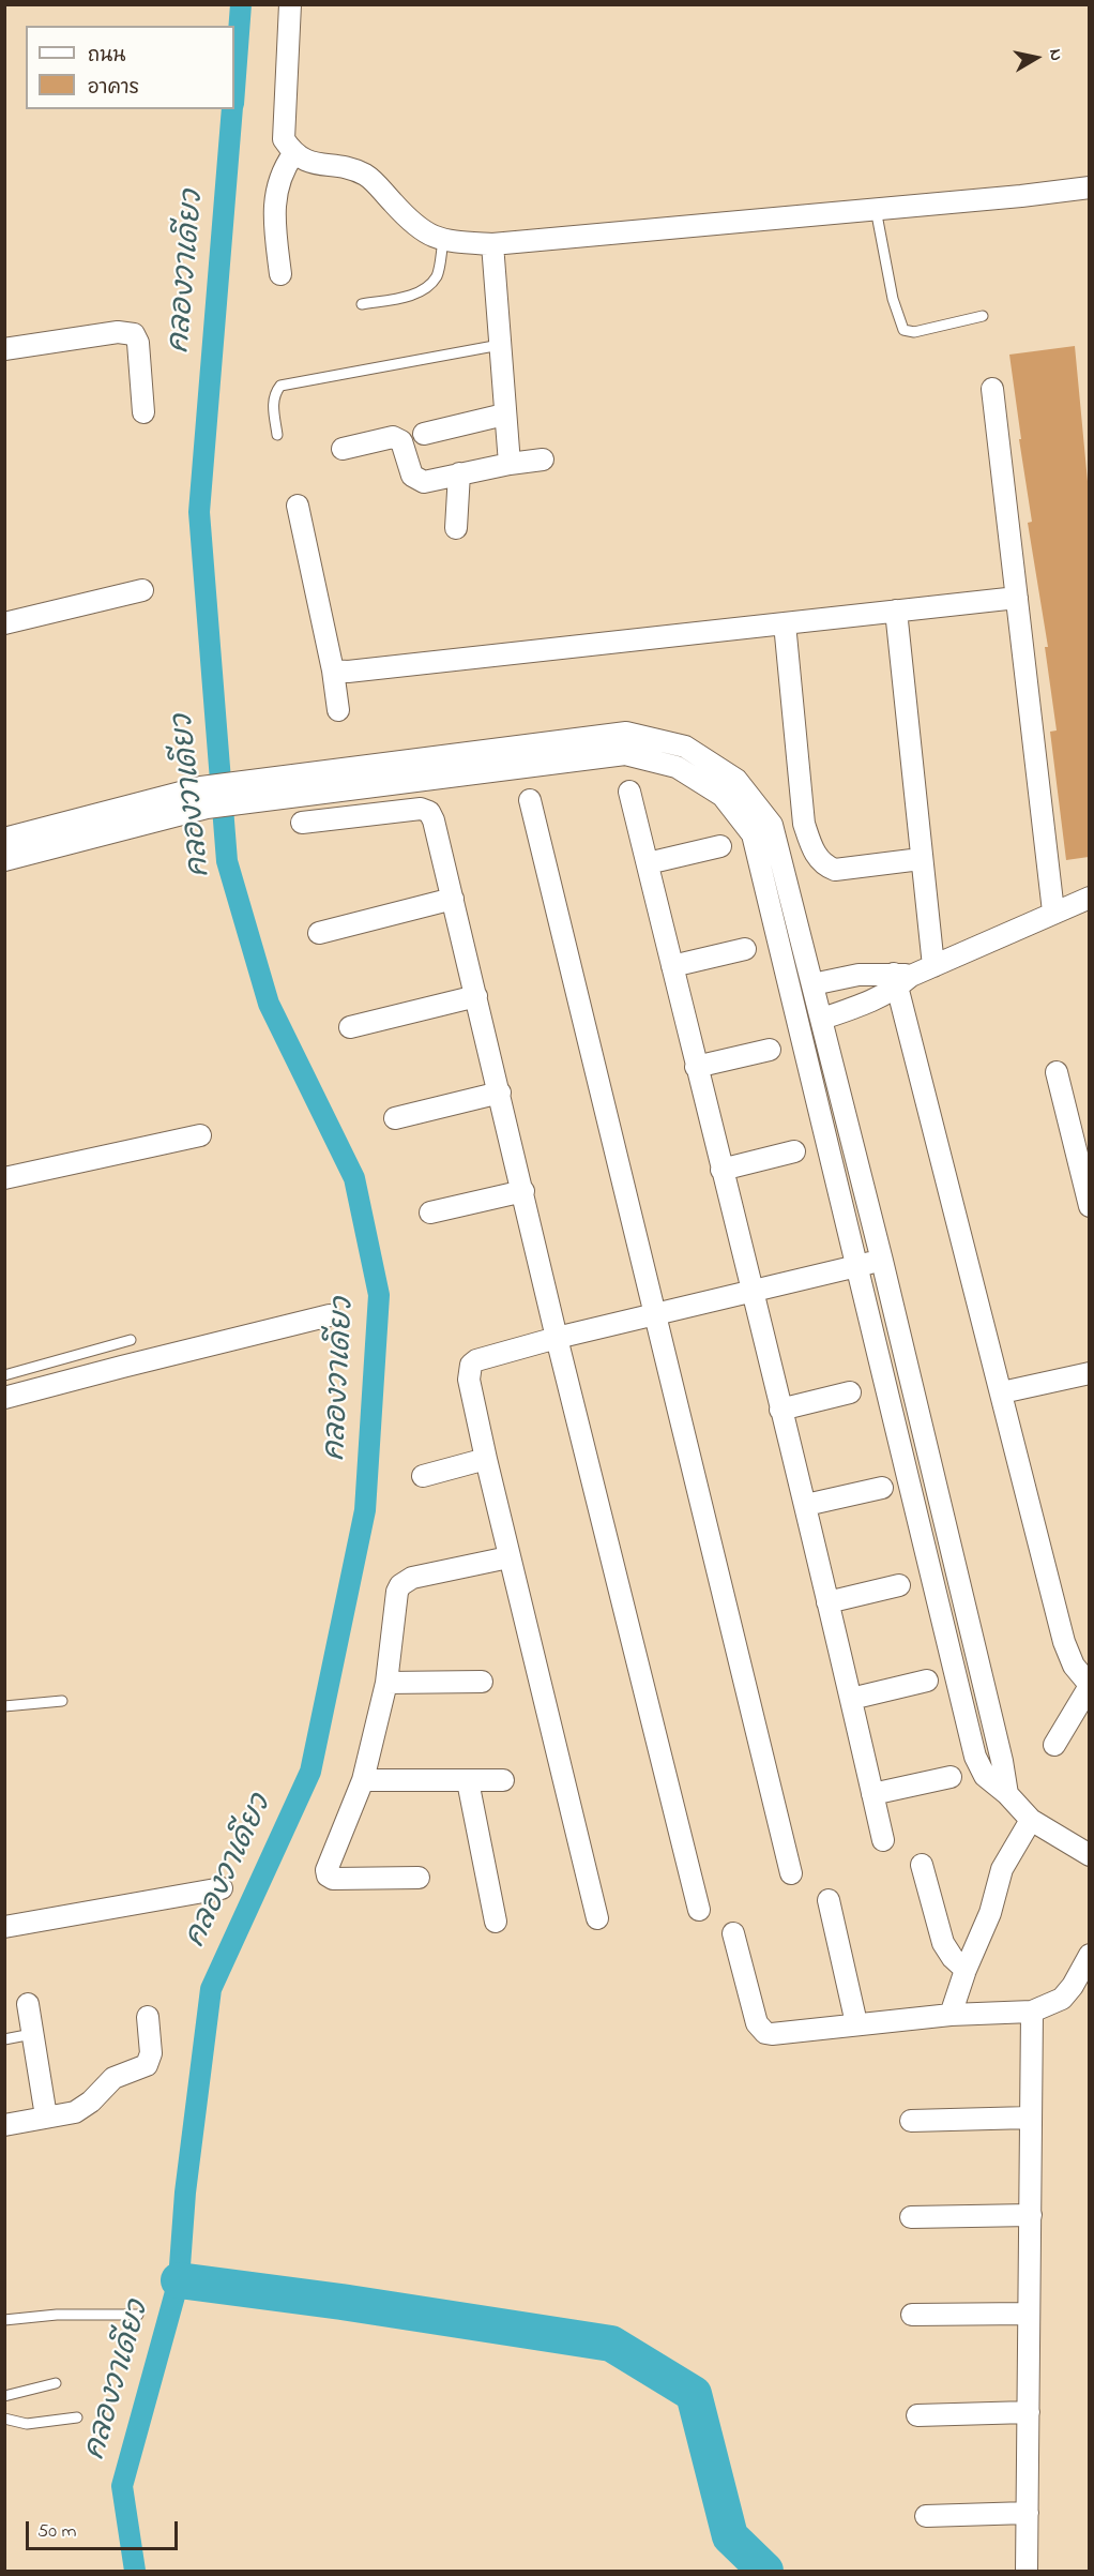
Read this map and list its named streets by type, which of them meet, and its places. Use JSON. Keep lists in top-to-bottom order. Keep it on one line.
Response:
{"water":["คลองวาเดียว"],"legend":["ถนน","อาคาร"],"scale_bar":"50 m","north":"right"}
